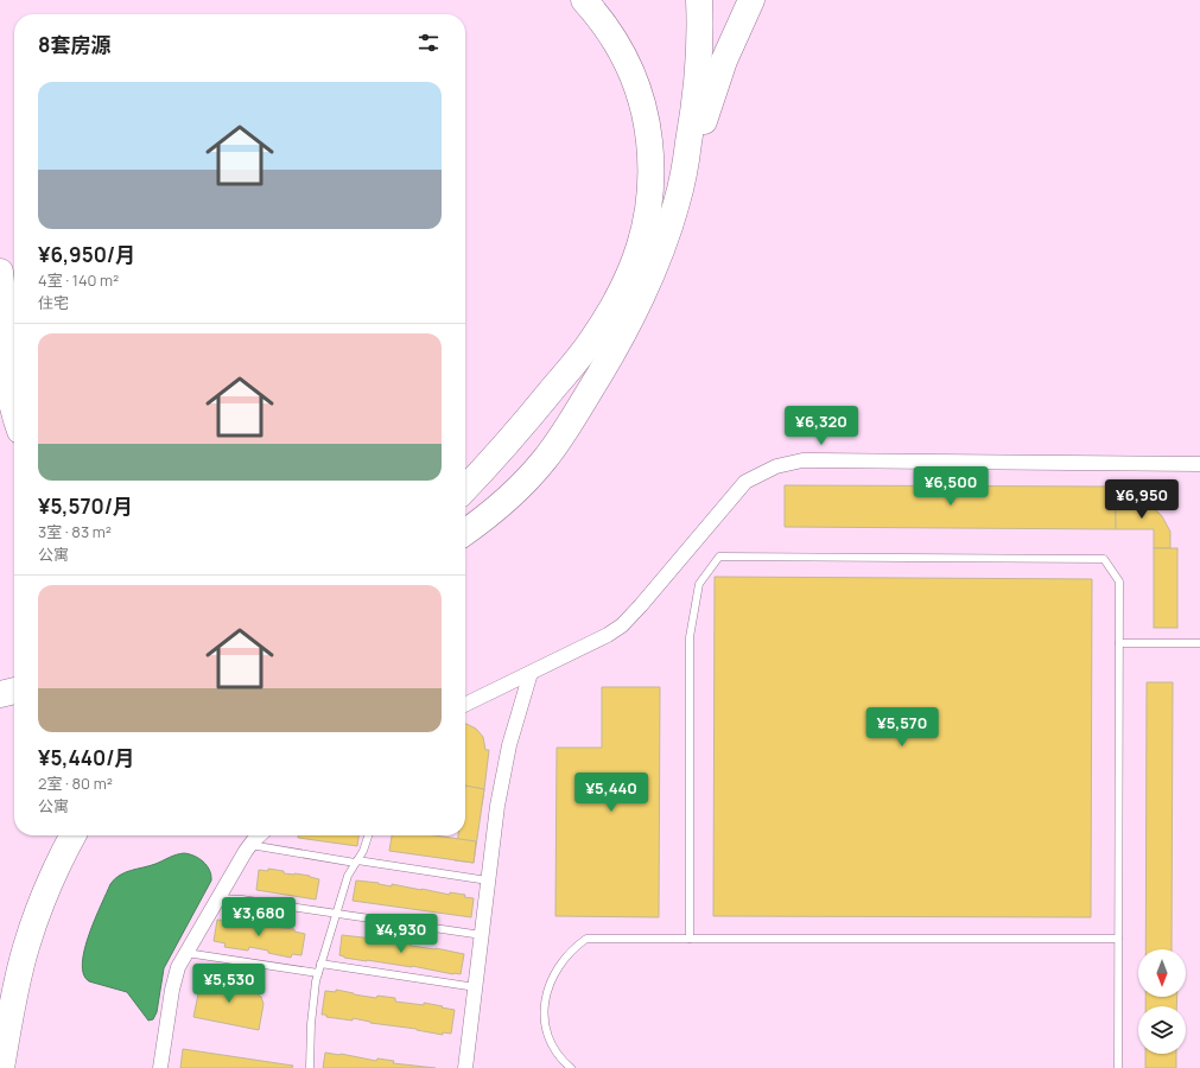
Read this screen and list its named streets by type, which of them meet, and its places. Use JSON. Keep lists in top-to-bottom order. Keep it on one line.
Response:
{"north":"bottom","page":{"heading":"8套房源","list":[{"name":"¥6,950/月","note":"4室 · 140 m² · 住宅"},{"name":"¥5,570/月","note":"3室 · 83 m² · 公寓"},{"name":"¥5,440/月","note":"2室 · 80 m² · 公寓"}],"price":["¥6,320","¥6,500","¥6,950","¥5,570","¥5,440","¥3,680","¥4,930","¥5,530"]}}
